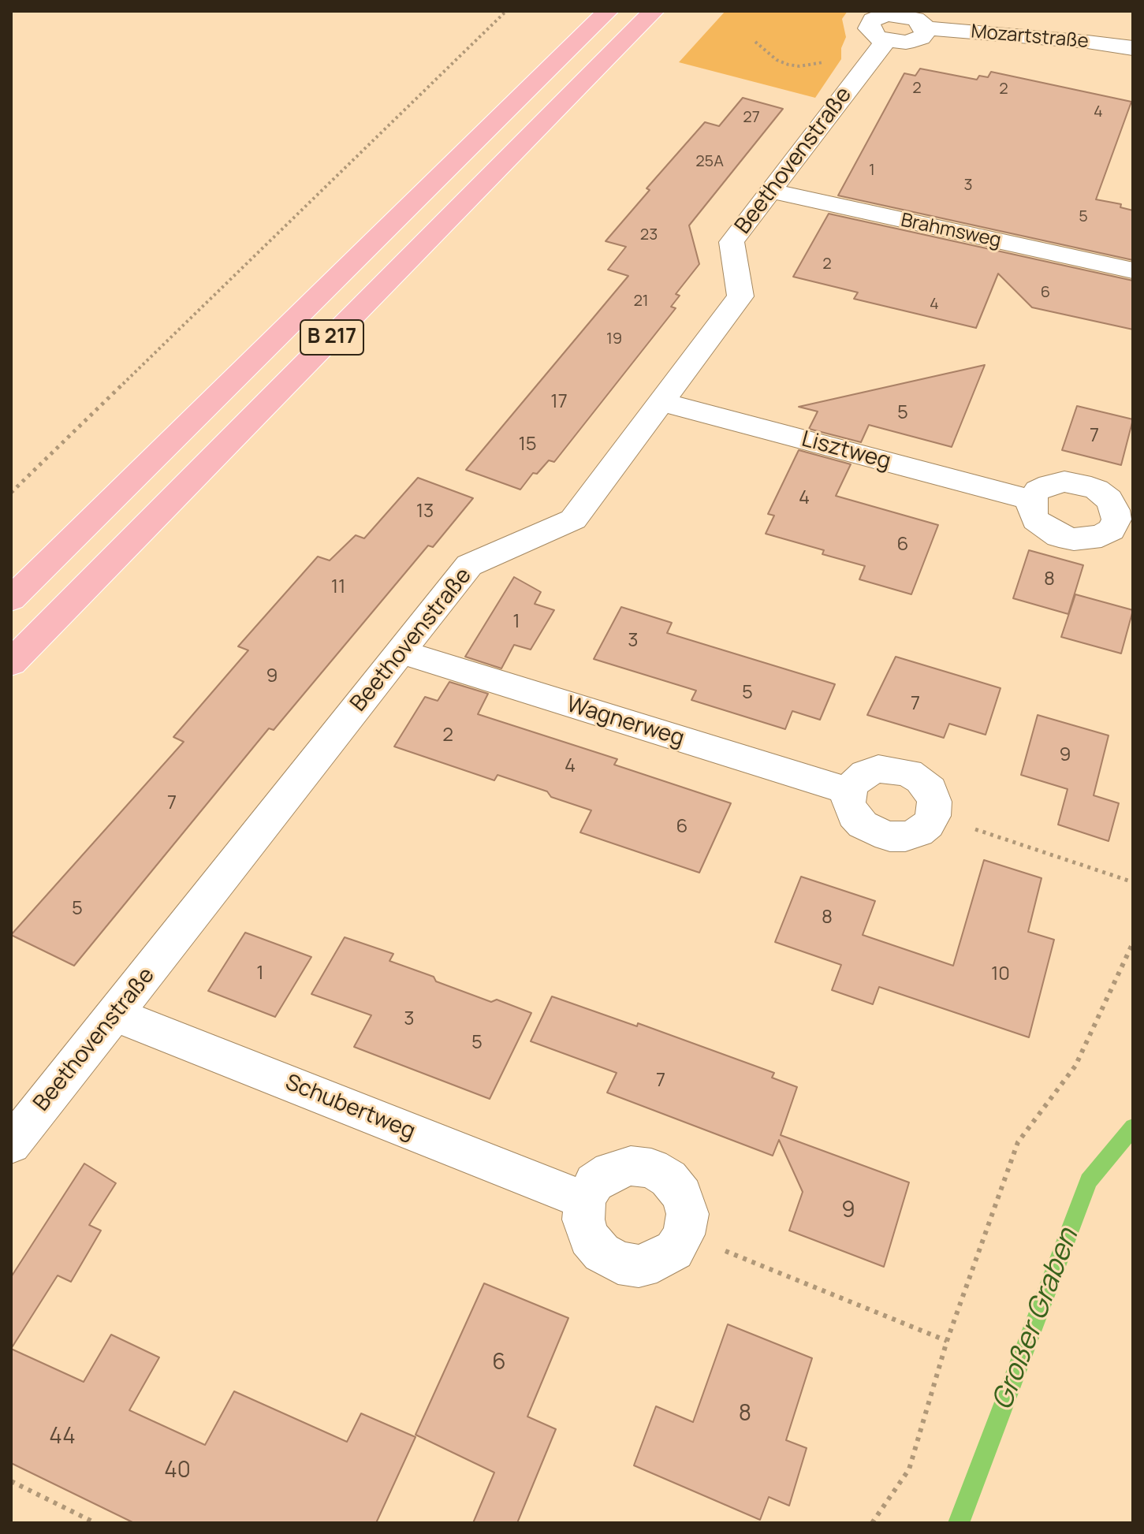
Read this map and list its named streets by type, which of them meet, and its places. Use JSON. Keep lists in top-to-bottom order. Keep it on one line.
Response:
{"streets":{"highway":["B 217"],"street":["Mozartstraße","Beethovenstraße","Brahmsweg","Lisztweg","Wagnerweg","Schubertweg"]},"crossings":[["Beethovenstraße","Brahmsweg"],["Beethovenstraße","Lisztweg"],["Beethovenstraße","Wagnerweg"],["Beethovenstraße","Schubertweg"]],"water":["Großer Graben"],"house_numbers":["2","2","4","27","25A","1","3","5","23","2","6","21","4","19","17","5","7","15","4","13","6","8","11","1","3","9","5","7","2","9","4","7","6","5","8","1","10","3","5","7","9","6","8","44","40"]}
